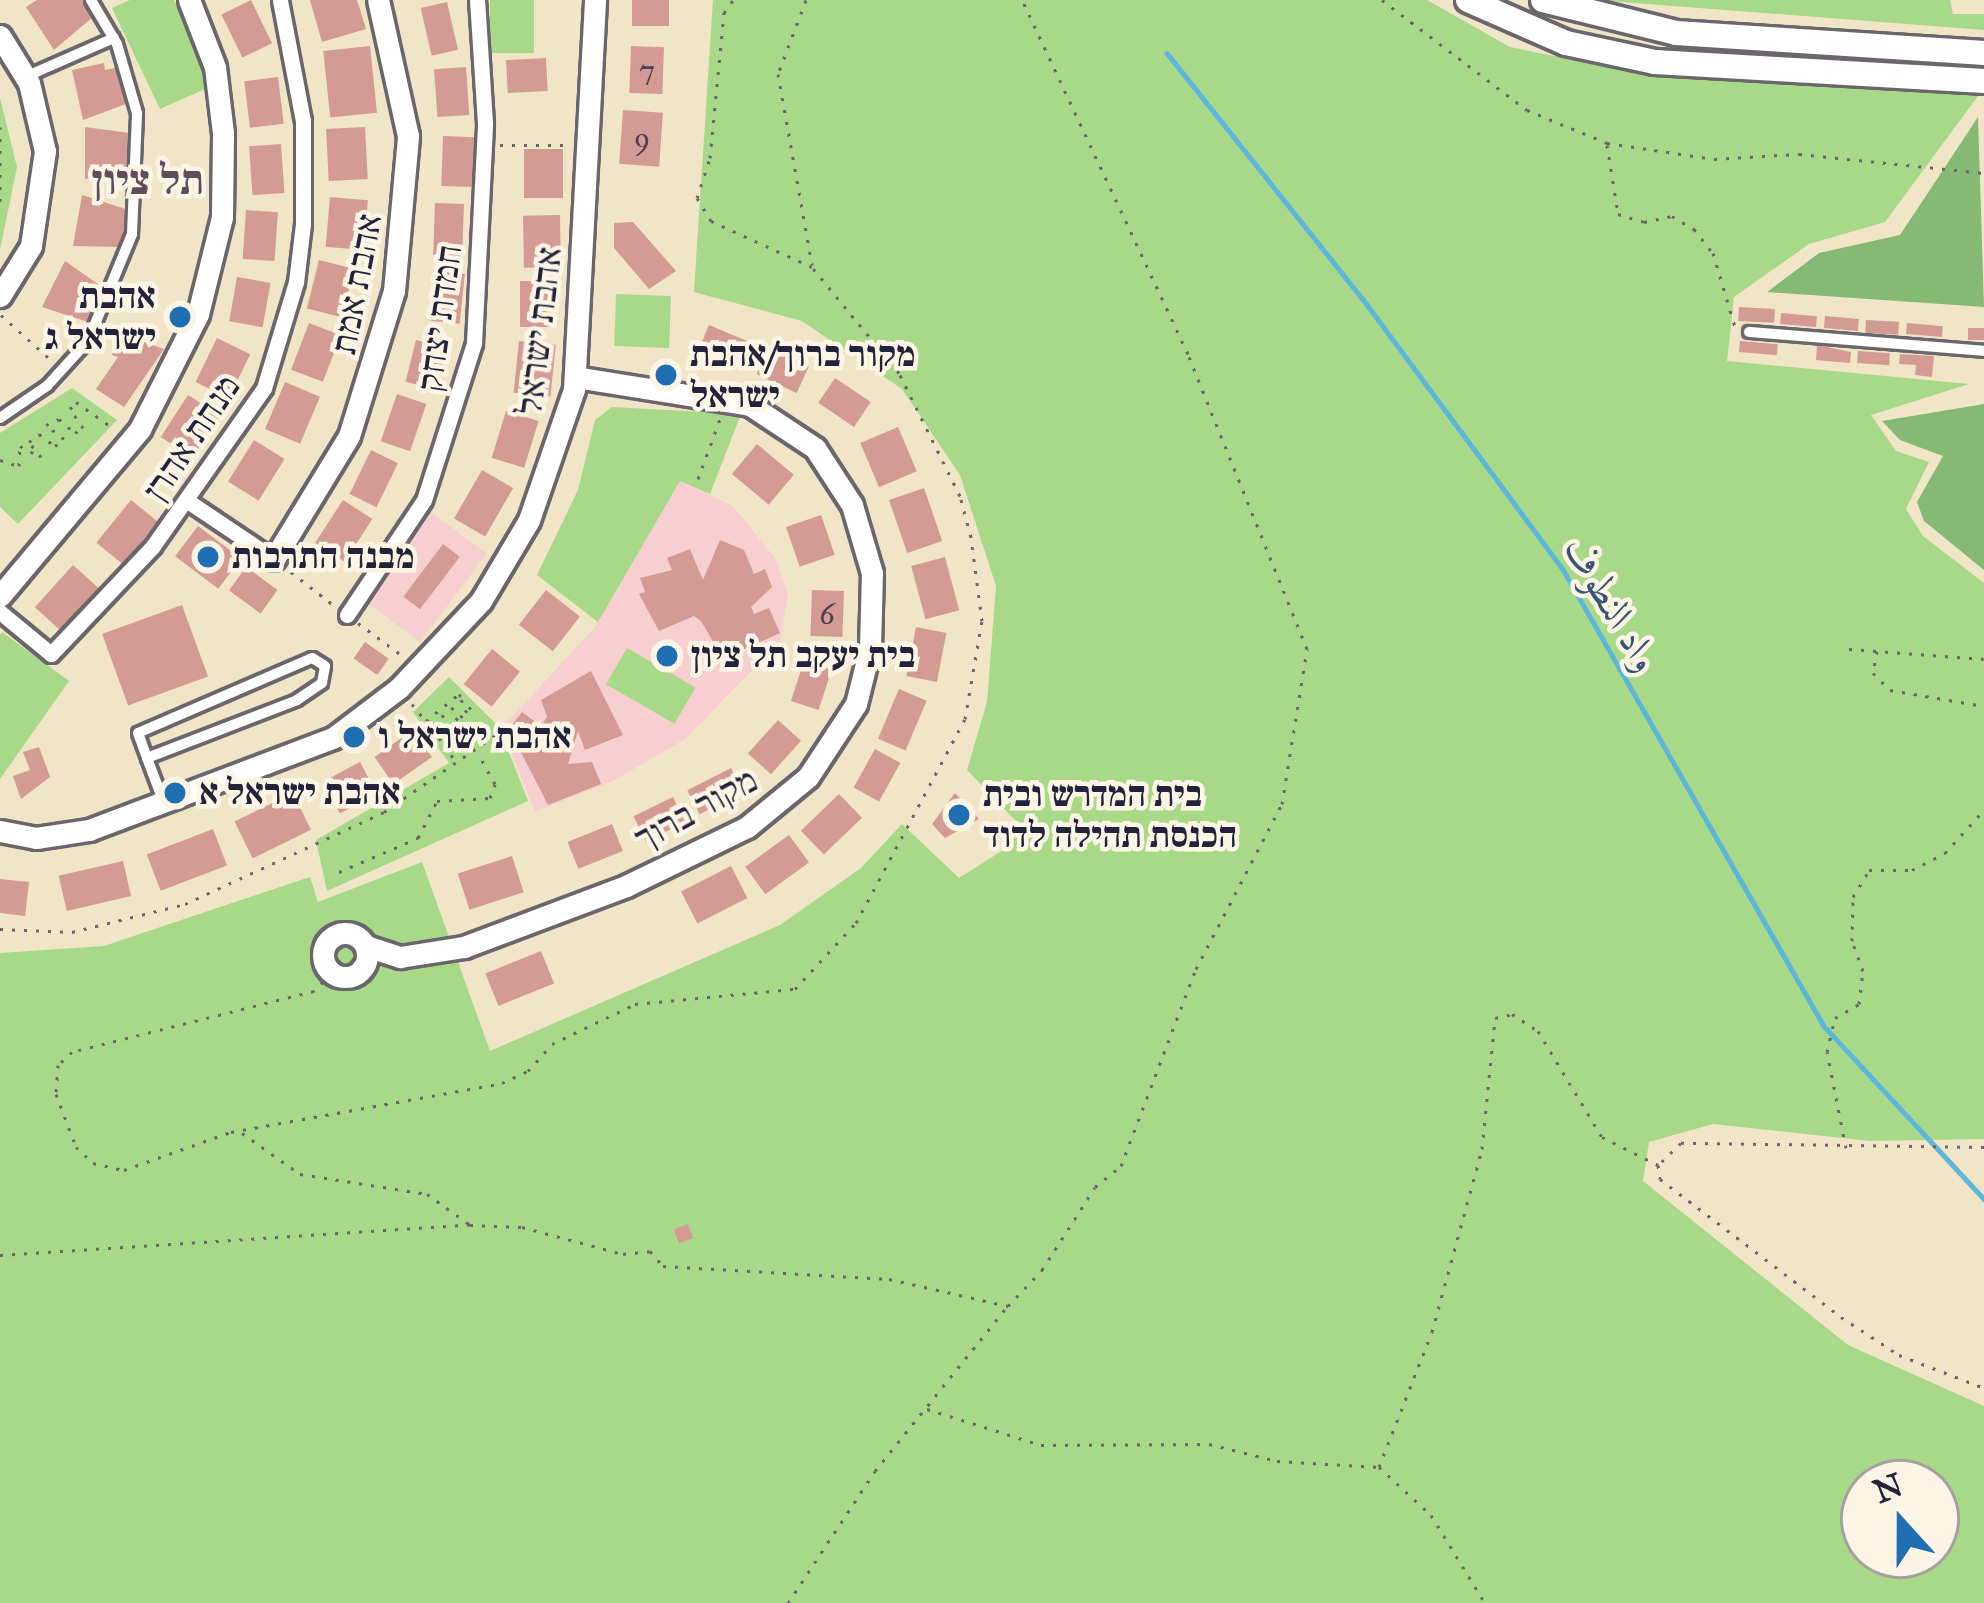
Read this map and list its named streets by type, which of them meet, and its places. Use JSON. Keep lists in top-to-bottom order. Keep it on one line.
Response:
{"streets":{"street":["אהבת אמת","חמדת יצחק","אהבת ישראל","מנחת אהרן","מקור ברוך"]},"crossings":[["אהבת ישראל","מקור ברוך"]],"districts":["תל ציון"],"water":["واد النطوف"],"places":["אהבת ישראל ג","מקור ברוך/אהבת ישראל","מבנה התרבות","בית יעקב תל ציון","אהבת ישראל ו","אהבת ישראל א","בית המדרש ובית הכנסת תהילה לדוד"],"house_numbers":["7","9","6"],"north":"top"}
